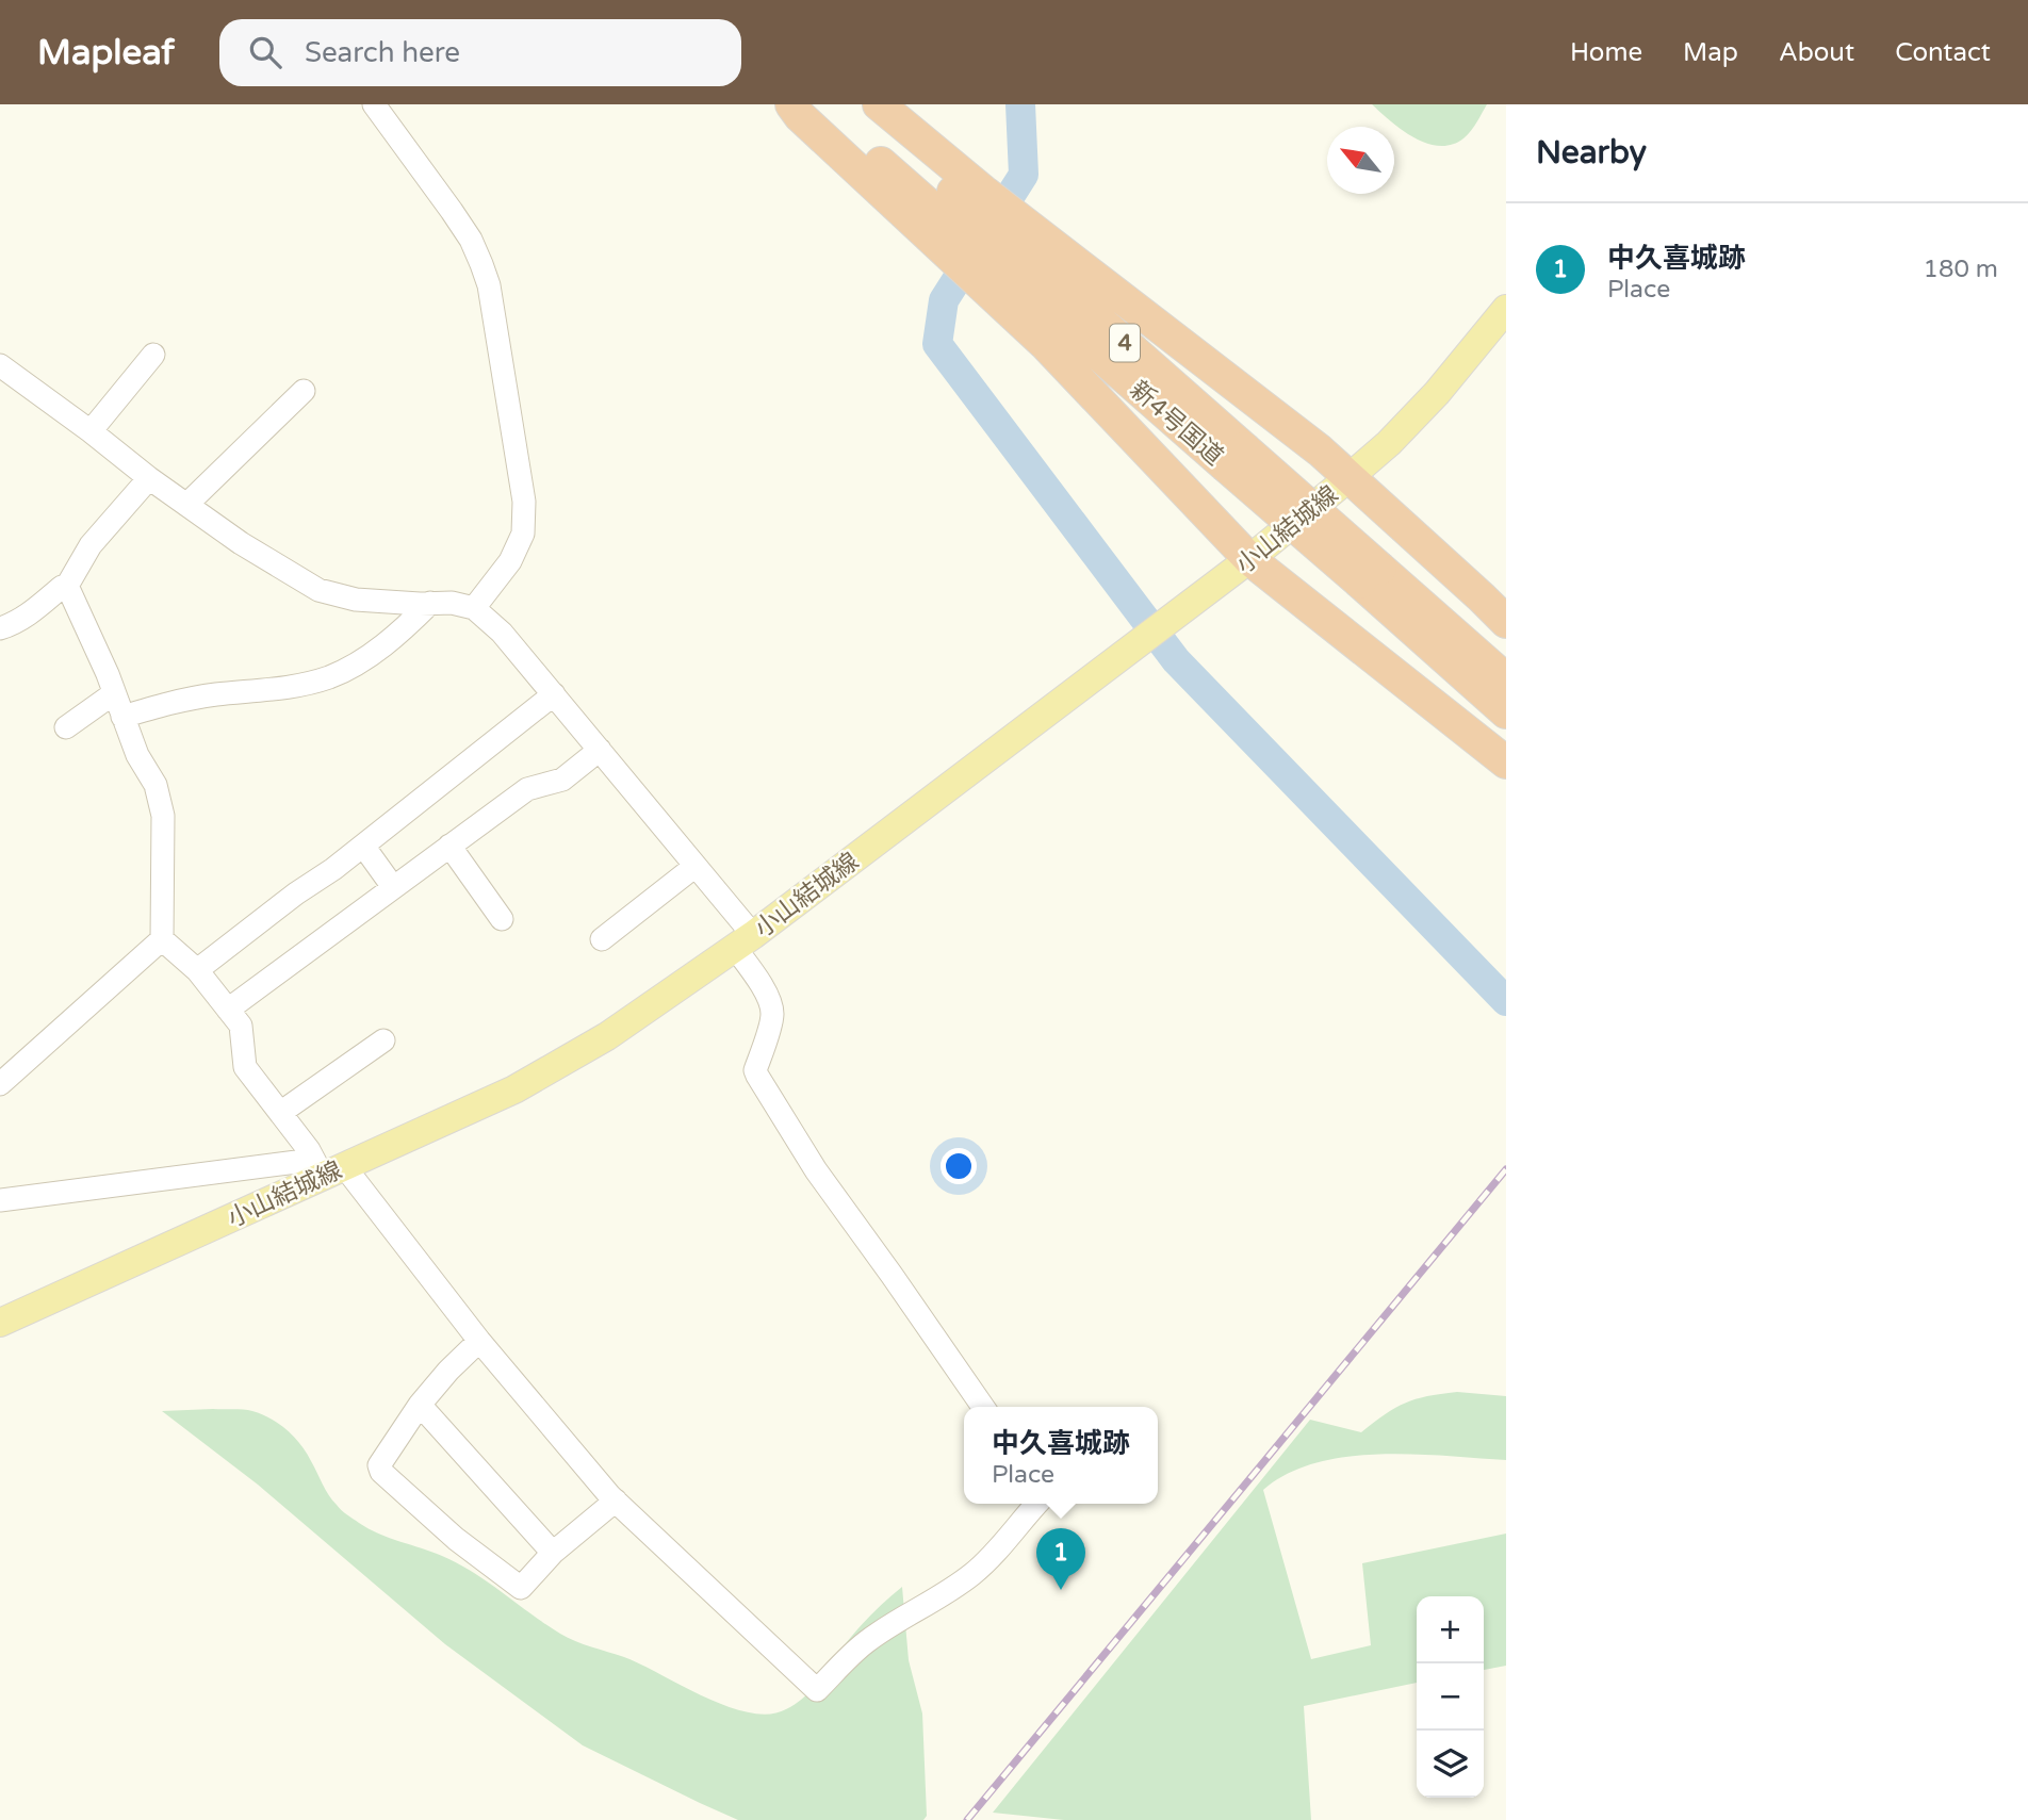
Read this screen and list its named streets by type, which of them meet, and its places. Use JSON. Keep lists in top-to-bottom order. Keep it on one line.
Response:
{"streets":{"highway":["4","新4号国道"],"main road":["小山結城線"]},"north":"top left","page":{"header":"Mapleaf","search":"Search here","nav":["Home","Map","About","Contact"],"heading":"Nearby","list":[{"mark":"1","name":"中久喜城跡","note":"Place","value":"180 m"}],"popup":["中久喜城跡","Place"],"pins":"1","map_buttons":["+","−"]}}
